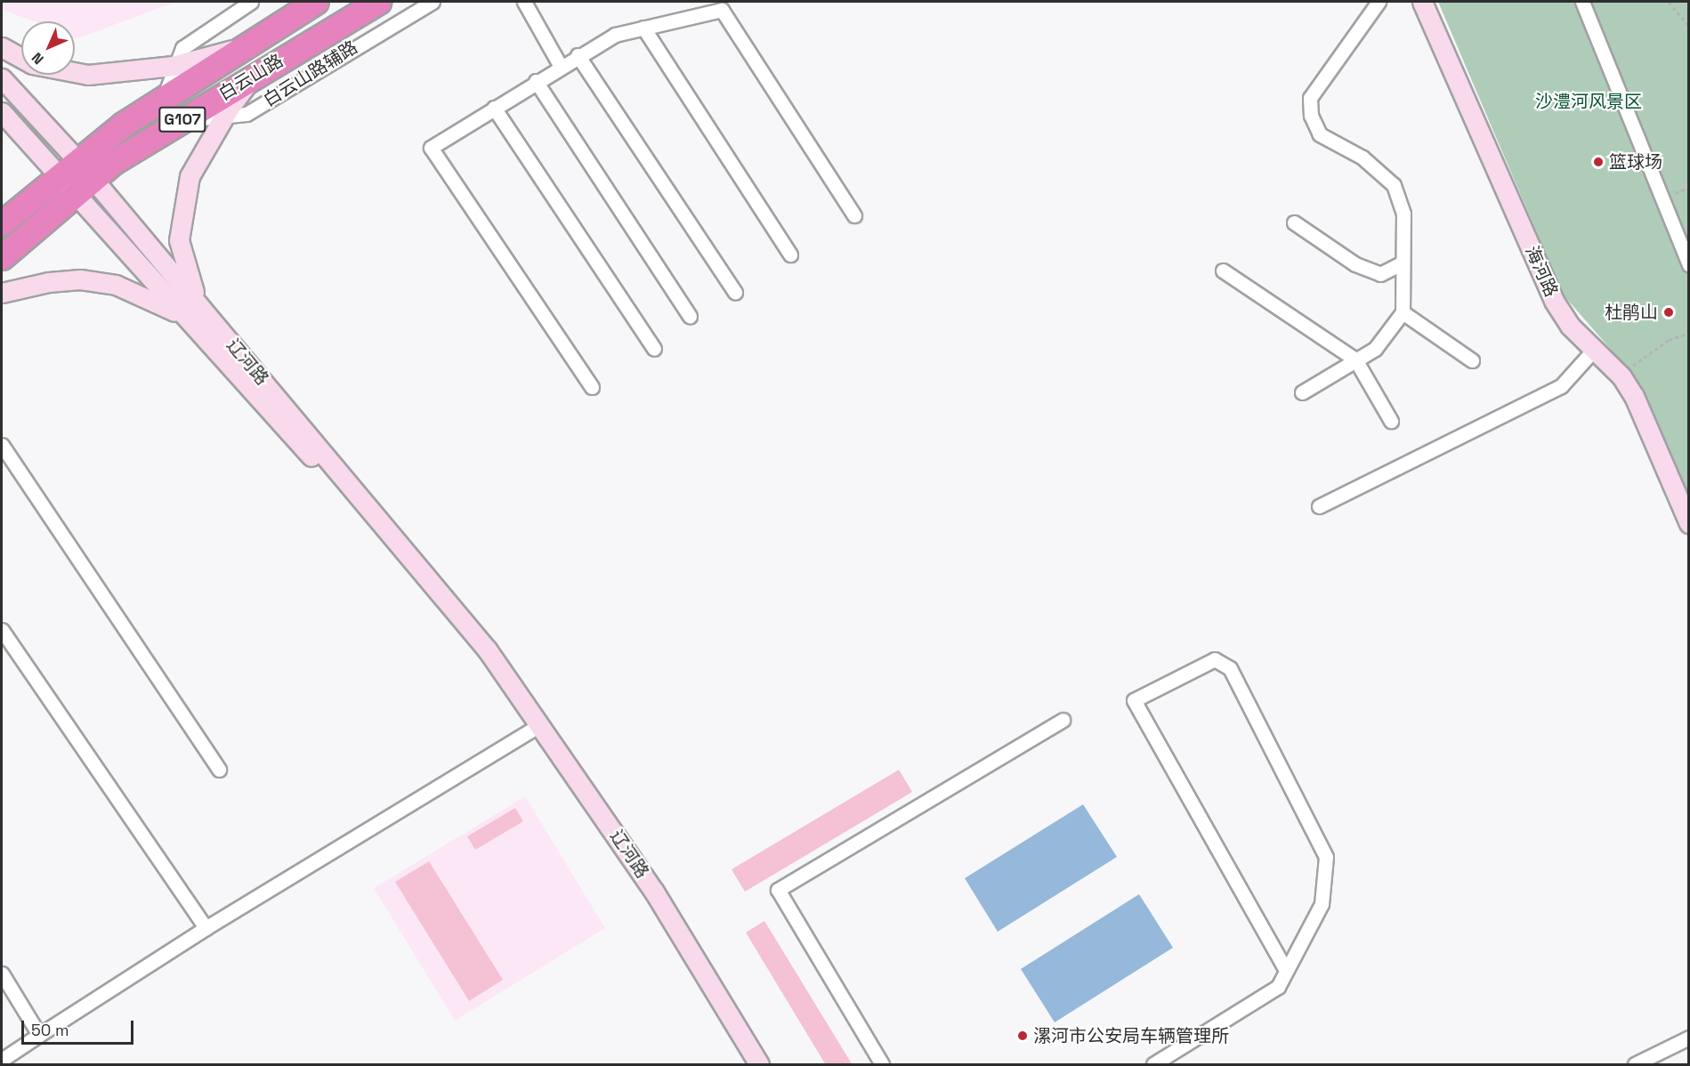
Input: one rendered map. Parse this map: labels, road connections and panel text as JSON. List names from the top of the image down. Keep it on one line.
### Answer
{"streets":{"highway":["白云山路","G107"],"street":["白云山路辅路","海河路","辽河路"]},"crossings":[["白云山路辅路","白云山路"],["白云山路","辽河路"]],"parks":["沙澧河风景区"],"places":["篮球场","杜鹃山","漯河市公安局车辆管理所"],"scale_bar":"50 m","north":"bottom left"}
